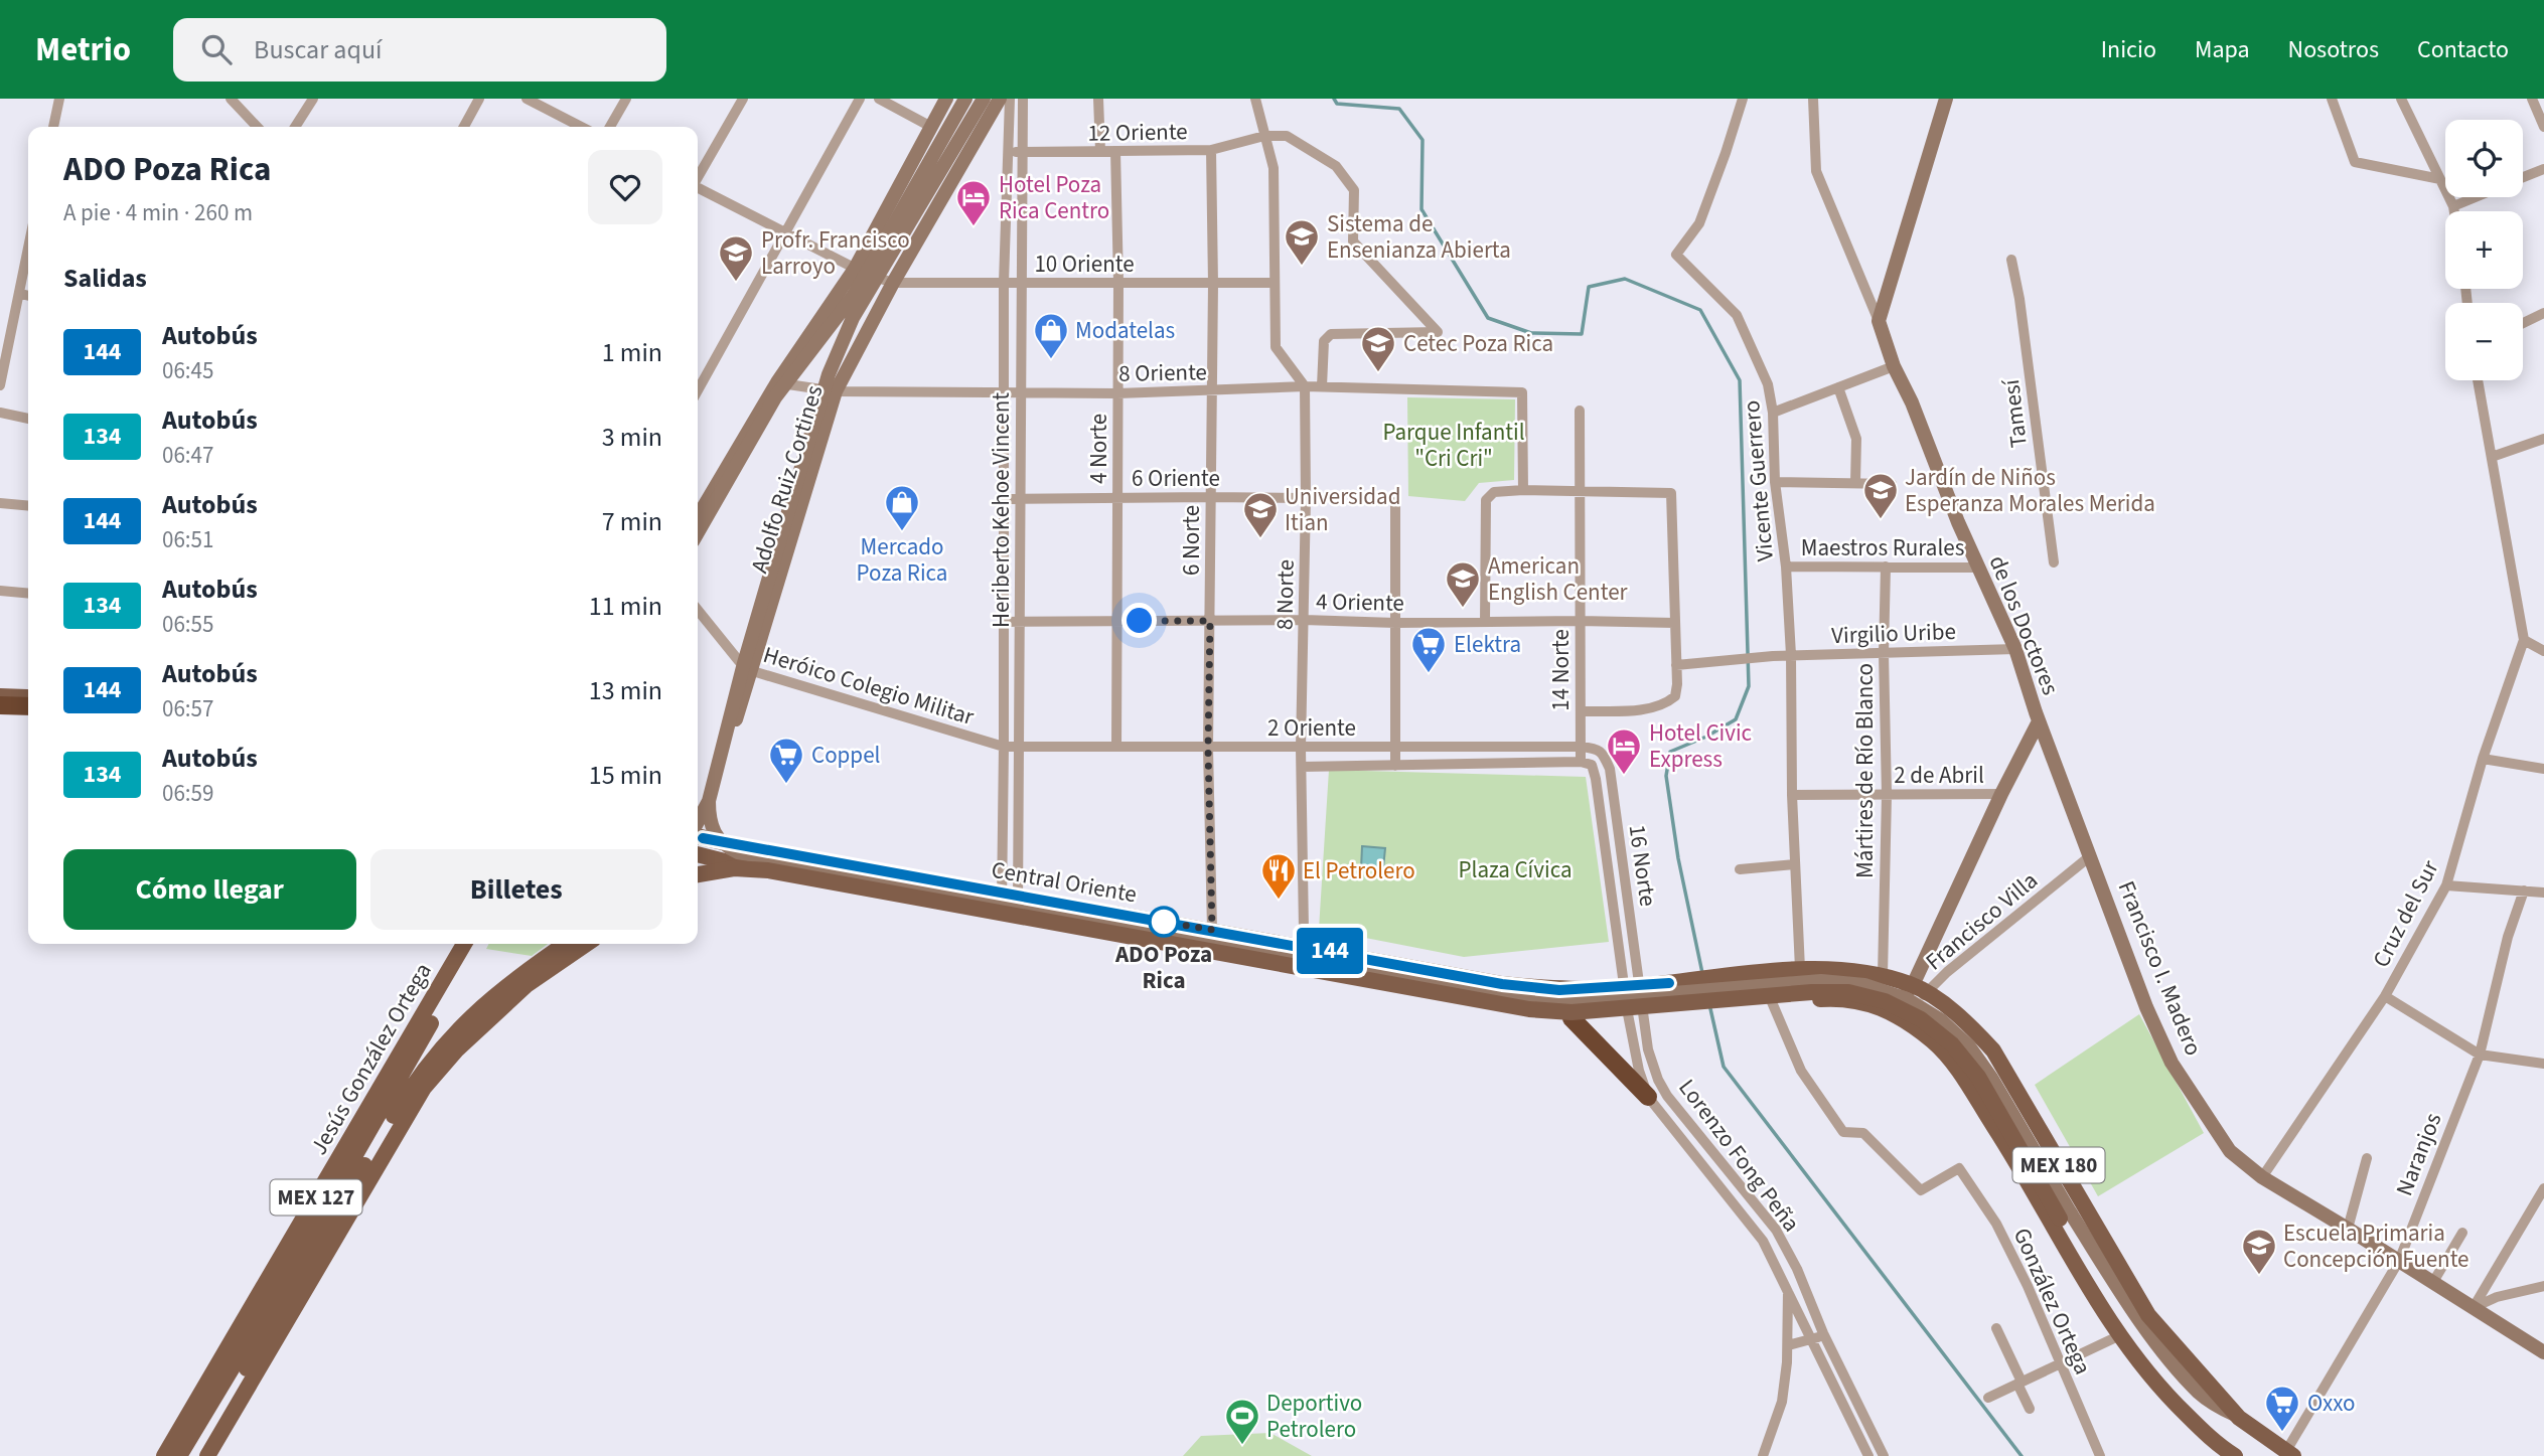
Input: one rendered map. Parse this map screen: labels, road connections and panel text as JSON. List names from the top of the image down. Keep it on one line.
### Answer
{"streets":{"main road":["Adolfo Ruiz Cortines","de los Doctores","Central Oriente","Francisco I. Madero","Jesús González Ortega","MEX 180","MEX 127"],"street":["12 Oriente","10 Oriente","8 Oriente","Tamesí","4 Norte","6 Oriente","Vicente Guerrero","Heriberto Kehoe Vincent","6 Norte","Maestros Rurales","8 Norte","4 Oriente","Virgilio Uribe","14 Norte","Heróico Colegio Militar","2 Oriente","Mártires de Río Blanco","2 de Abril","16 Norte","Cruz del Sur","Francisco Villa","Naranjos","Lorenzo Fong Peña","González Ortega"]},"crossings":[["12 Oriente","4 Norte"],["12 Oriente","Heriberto Kehoe Vincent"],["12 Oriente","6 Norte"],["10 Oriente","4 Norte"],["10 Oriente","Adolfo Ruiz Cortines"],["10 Oriente","Heriberto Kehoe Vincent"],["10 Oriente","6 Norte"],["8 Oriente","4 Norte"],["8 Oriente","Adolfo Ruiz Cortines"],["8 Oriente","Heriberto Kehoe Vincent"],["8 Oriente","6 Norte"],["8 Oriente","8 Norte"],["4 Norte","6 Oriente"],["4 Norte","4 Oriente"],["4 Norte","2 Oriente"],["6 Oriente","Heriberto Kehoe Vincent"],["6 Oriente","6 Norte"],["6 Oriente","8 Norte"],["Adolfo Ruiz Cortines","Heróico Colegio Militar"],["Vicente Guerrero","Maestros Rurales"],["Vicente Guerrero","Virgilio Uribe"],["Vicente Guerrero","2 de Abril"],["Vicente Guerrero","Central Oriente"],["Vicente Guerrero","MEX 180"],["Heriberto Kehoe Vincent","4 Oriente"],["Heriberto Kehoe Vincent","Heróico Colegio Militar"],["Heriberto Kehoe Vincent","2 Oriente"],["Heriberto Kehoe Vincent","Central Oriente"],["6 Norte","4 Oriente"],["6 Norte","2 Oriente"],["6 Norte","Central Oriente"],["Maestros Rurales","de los Doctores"],["Maestros Rurales","Mártires de Río Blanco"],["8 Norte","4 Oriente"],["8 Norte","2 Oriente"],["8 Norte","Central Oriente"],["4 Oriente","14 Norte"],["de los Doctores","Virgilio Uribe"],["de los Doctores","2 de Abril"],["de los Doctores","Francisco Villa"],["de los Doctores","Francisco I. Madero"],["de los Doctores","MEX 180"],["Virgilio Uribe","Mártires de Río Blanco"],["14 Norte","2 Oriente"],["14 Norte","16 Norte"],["Heróico Colegio Militar","2 Oriente"],["2 Oriente","16 Norte"],["Mártires de Río Blanco","2 de Abril"],["Mártires de Río Blanco","MEX 180"],["16 Norte","Central Oriente"],["16 Norte","Lorenzo Fong Peña"],["Central Oriente","Lorenzo Fong Peña"],["Central Oriente","MEX 180"],["Central Oriente","González Ortega"],["Cruz del Sur","Francisco I. Madero"],["Francisco Villa","Francisco I. Madero"],["Francisco Villa","MEX 180"],["Francisco I. Madero","Naranjos"],["Naranjos","MEX 180"],["MEX 180","González Ortega"]],"parks":["Parque Infantil \"Cri Cri\"","Plaza Cívica"],"places":{"hotel":["Hotel Poza Rica Centro","Hotel Civic Express"],"school or university":["Sistema de Ensenianza Abierta","Profr. Francisco Larroyo","Cetec Poza Rica","Jardín de Niños Esperanza Morales Merida","Universidad Itian","American English Center","Escuela Primaria Concepción Fuente"],"shop":["Modatelas","Mercado Poza Rica"],"supermarket":["Elektra","Coppel","Oxxo"],"restaurant":["El Petrolero"],"other":["ADO Poza Rica"],"sports":["Deportivo Petrolero"]},"lines":["bus line 144"],"page":{"header":"Metrio","search":"Buscar aquí","nav":["Inicio","Mapa","Nosotros","Contacto"],"on_map":"144","map_buttons":["+","−"],"heading":[["ADO Poza Rica","A pie · 4 min · 260 m"],"Salidas"],"list":[{"mark":"144","name":"Autobús","note":"06:45","value":"1 min"},{"mark":"134","name":"Autobús","note":"06:47","value":"3 min"},{"mark":"144","name":"Autobús","note":"06:51","value":"7 min"},{"mark":"134","name":"Autobús","note":"06:55","value":"11 min"},{"mark":"144","name":"Autobús","note":"06:57","value":"13 min"},{"mark":"134","name":"Autobús","note":"06:59","value":"15 min"}],"buttons":["Cómo llegar","Billetes"]}}
